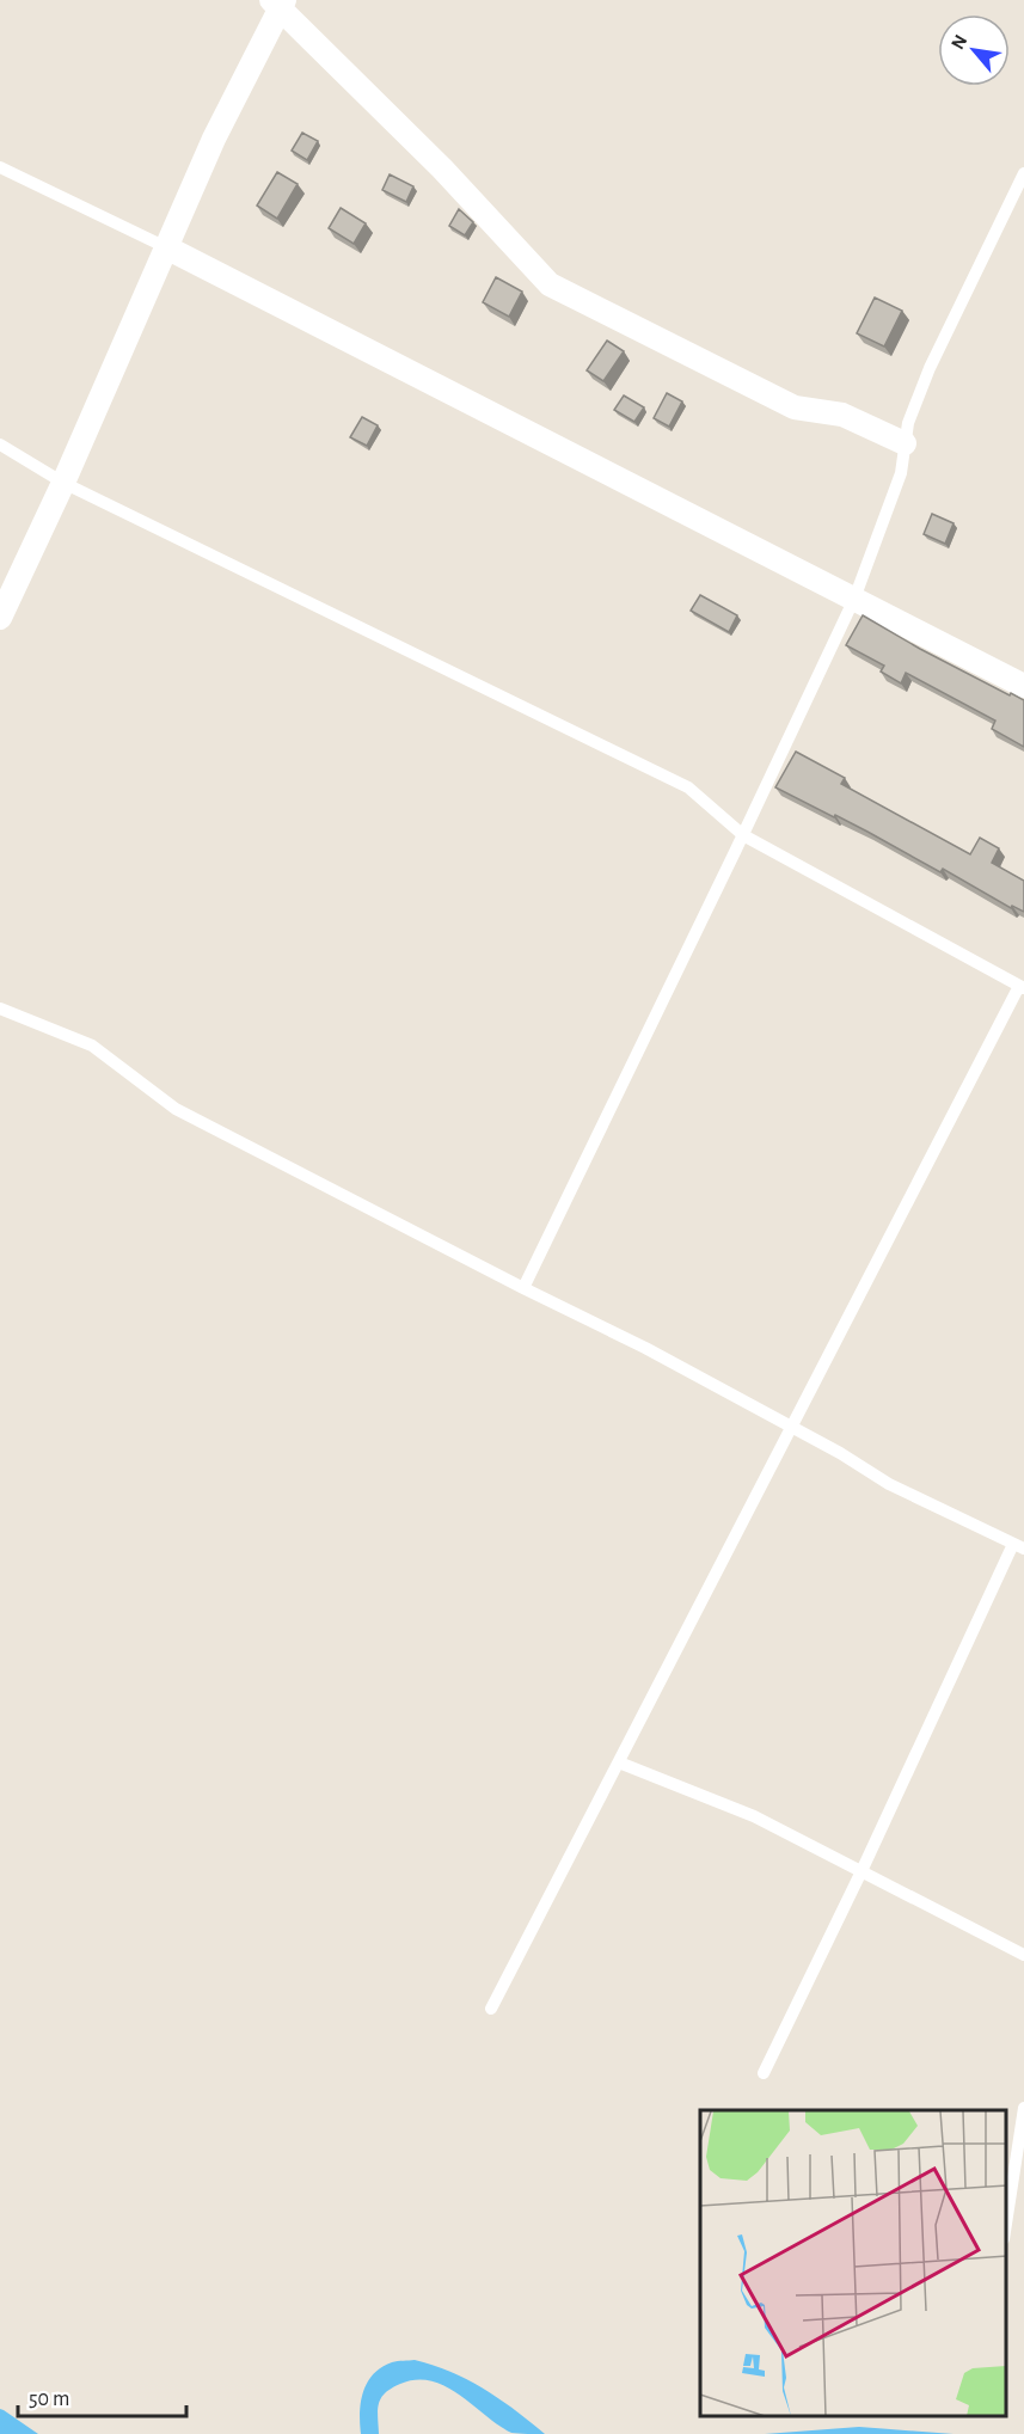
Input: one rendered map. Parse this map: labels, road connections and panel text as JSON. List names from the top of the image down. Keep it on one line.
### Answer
{"scale_bar":"50 m","north":"top left"}
